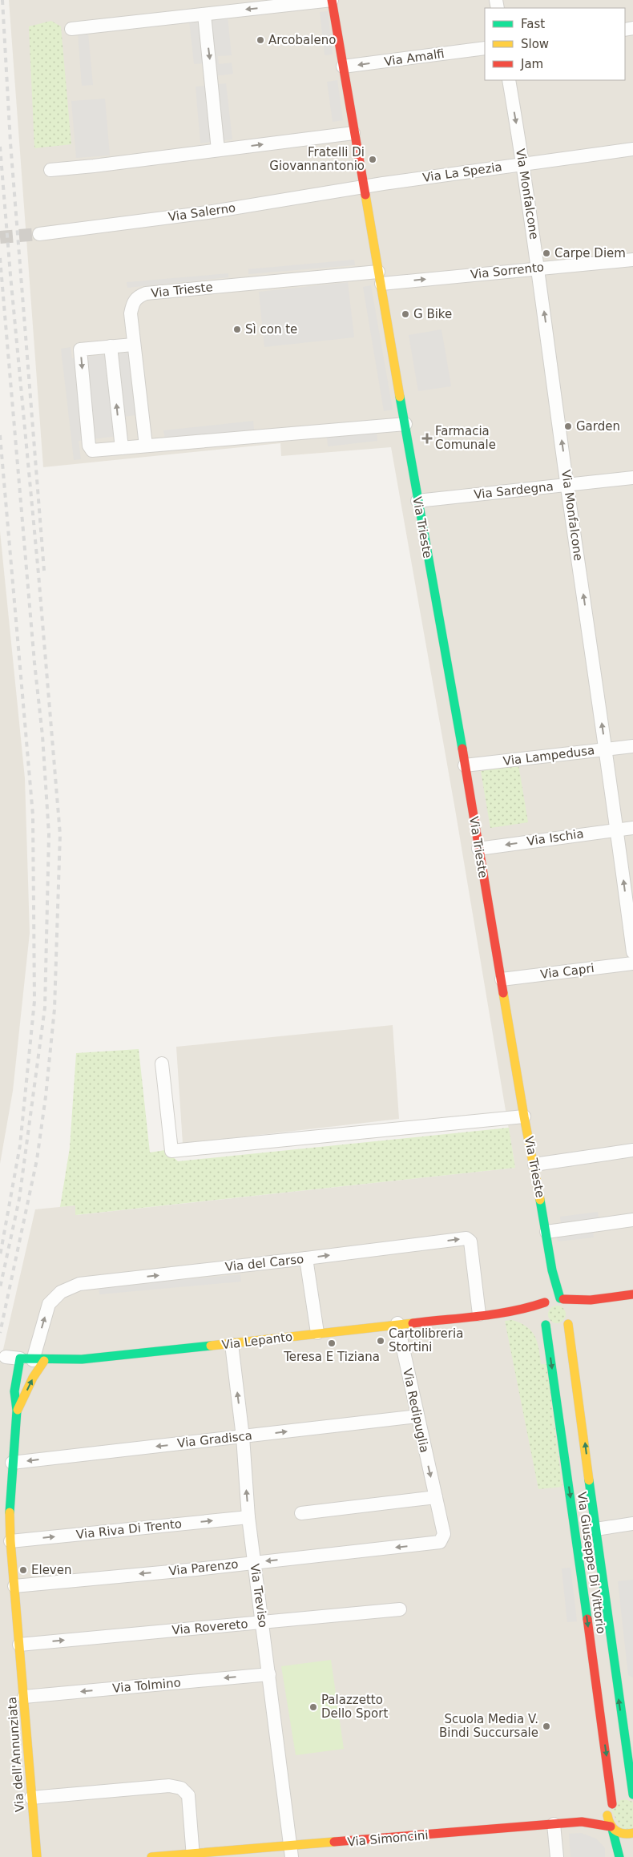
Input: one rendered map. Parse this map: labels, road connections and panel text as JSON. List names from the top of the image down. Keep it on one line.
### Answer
{"streets":{"street":["Via Amalfi","Via La Spezia","Via Monfalcone","Via Salerno","Via Sorrento","Via Trieste","Via Sardegna","Via Lampedusa","Via Ischia","Via Capri","Via del Carso","Via Lepanto","Via Redipuglia","Via Gradisca","Via Riva Di Trento","Via Giuseppe Di Vittorio","Via Parenzo","Via Treviso","Via Rovereto","Via Tolmino","Via dell'Annunziata","Via Simoncini"]},"crossings":[["Via Amalfi","Via Trieste"],["Via La Spezia","Via Monfalcone"],["Via La Spezia","Via Salerno"],["Via La Spezia","Via Trieste"],["Via Monfalcone","Via Sorrento"],["Via Monfalcone","Via Sardegna"],["Via Monfalcone","Via Lampedusa"],["Via Monfalcone","Via Ischia"],["Via Salerno","Via Trieste"],["Via Sorrento","Via Trieste"],["Via Trieste","Via Sardegna"],["Via Trieste","Via Lampedusa"],["Via Trieste","Via Ischia"],["Via Trieste","Via Capri"],["Via Trieste","Via Lepanto"],["Via Trieste","Via Giuseppe Di Vittorio"],["Via del Carso","Via Lepanto"],["Via del Carso","Via dell'Annunziata"],["Via Lepanto","Via Redipuglia"],["Via Lepanto","Via Giuseppe Di Vittorio"],["Via Lepanto","Via Treviso"],["Via Lepanto","Via dell'Annunziata"],["Via Redipuglia","Via Gradisca"],["Via Redipuglia","Via Parenzo"],["Via Gradisca","Via Treviso"],["Via Gradisca","Via dell'Annunziata"],["Via Riva Di Trento","Via Treviso"],["Via Riva Di Trento","Via dell'Annunziata"],["Via Giuseppe Di Vittorio","Via Simoncini"],["Via Parenzo","Via Treviso"],["Via Parenzo","Via dell'Annunziata"],["Via Treviso","Via Rovereto"],["Via Treviso","Via Tolmino"],["Via Treviso","Via Simoncini"],["Via Rovereto","Via dell'Annunziata"],["Via Tolmino","Via dell'Annunziata"]],"one_way":["Via Amalfi","Via Sorrento","Via Ischia","Via Redipuglia","Via Riva Di Trento","Via Rovereto","Via Tolmino"],"places":{"other":["Arcobaleno","Fratelli Di Giovannantonio","Carpe Diem","G Bike","Sì con te","Garden","Cartolibreria Stortini","Teresa E Tiziana","Eleven","Palazzetto Dello Sport","Scuola Media V. Bindi Succursale"],"health":["Farmacia Comunale"]},"legend":["Fast","Slow","Jam"]}
